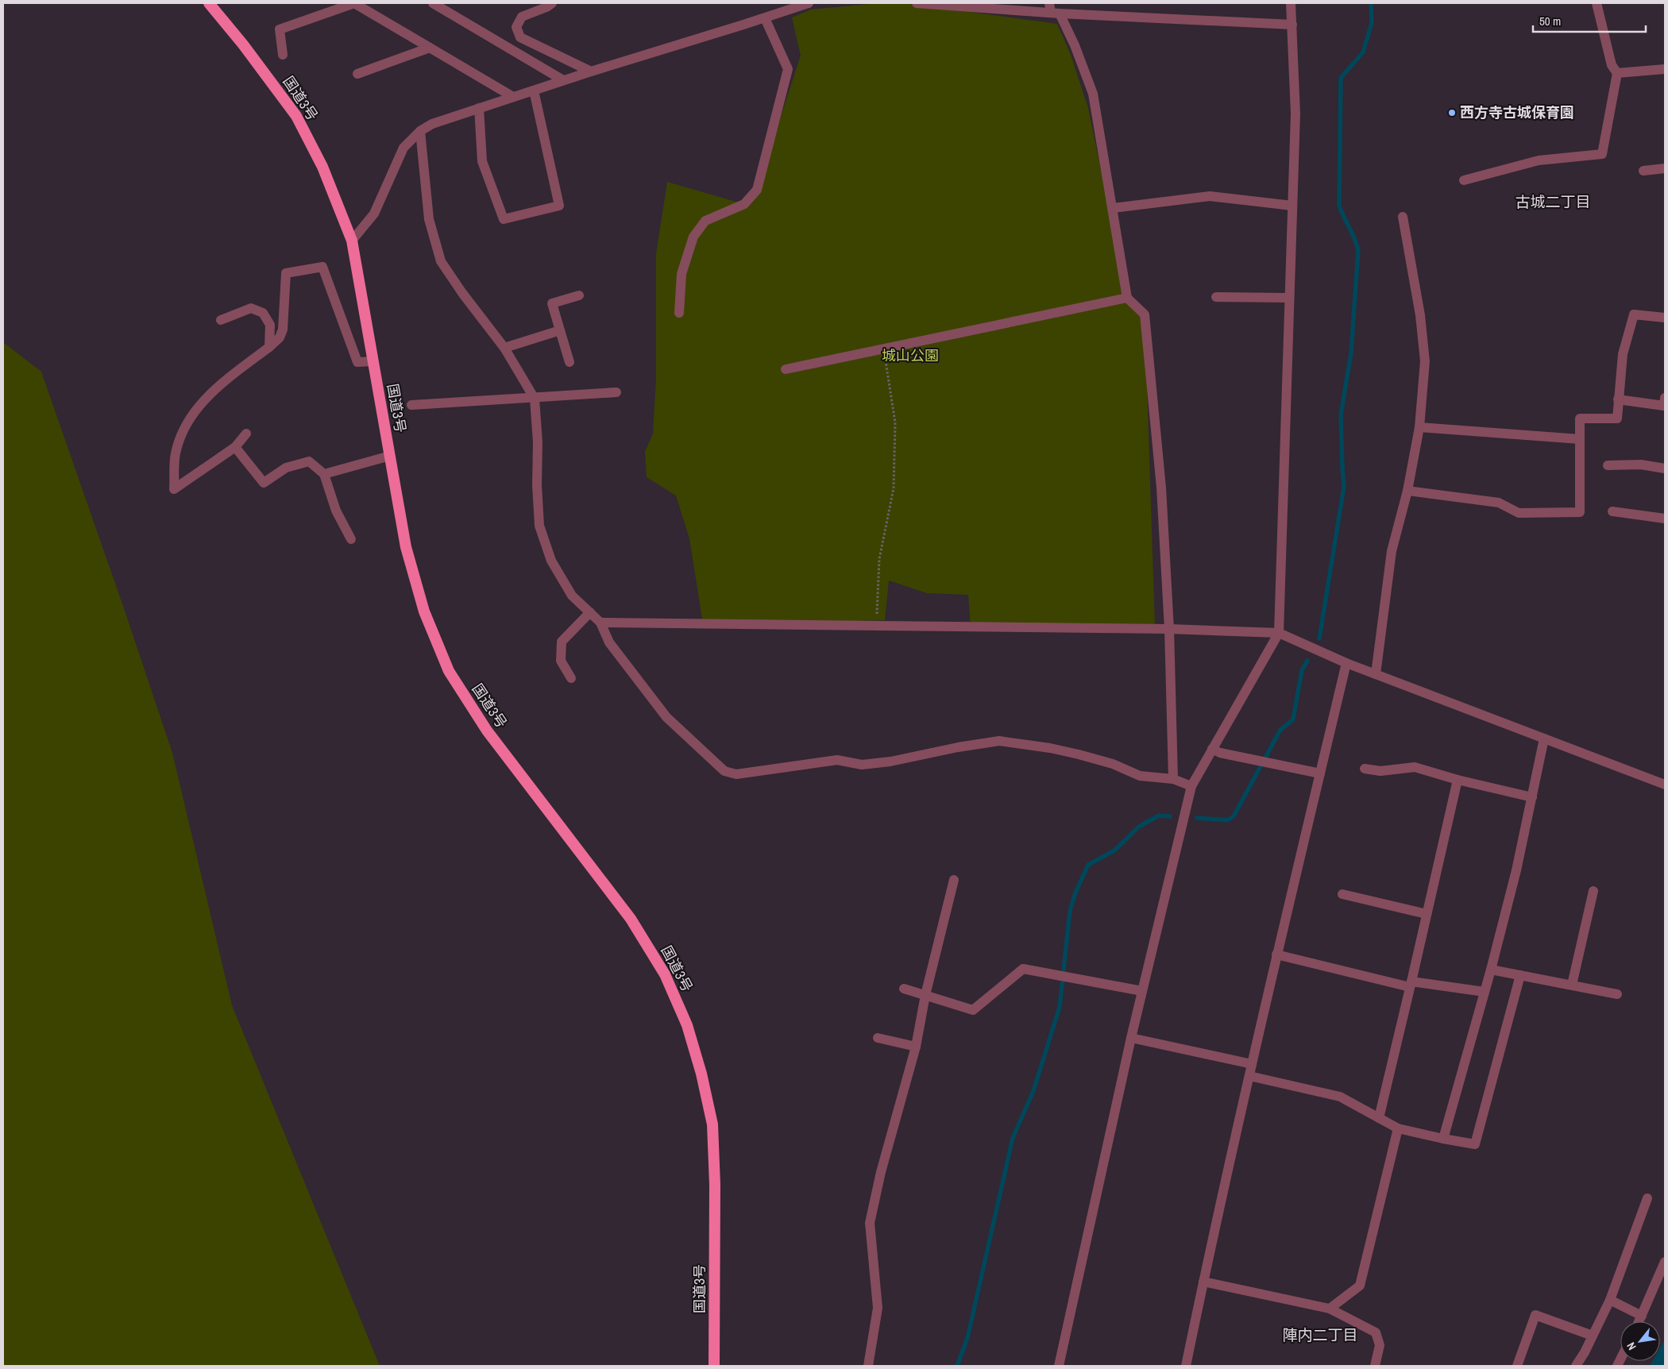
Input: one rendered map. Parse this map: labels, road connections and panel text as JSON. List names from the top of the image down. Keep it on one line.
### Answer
{"streets":{"highway":["国道3号"]},"districts":["古城二丁目","陣内二丁目"],"parks":["城山公園"],"places":["西方寺古城保育園"],"scale_bar":"50 m","north":"bottom left"}
